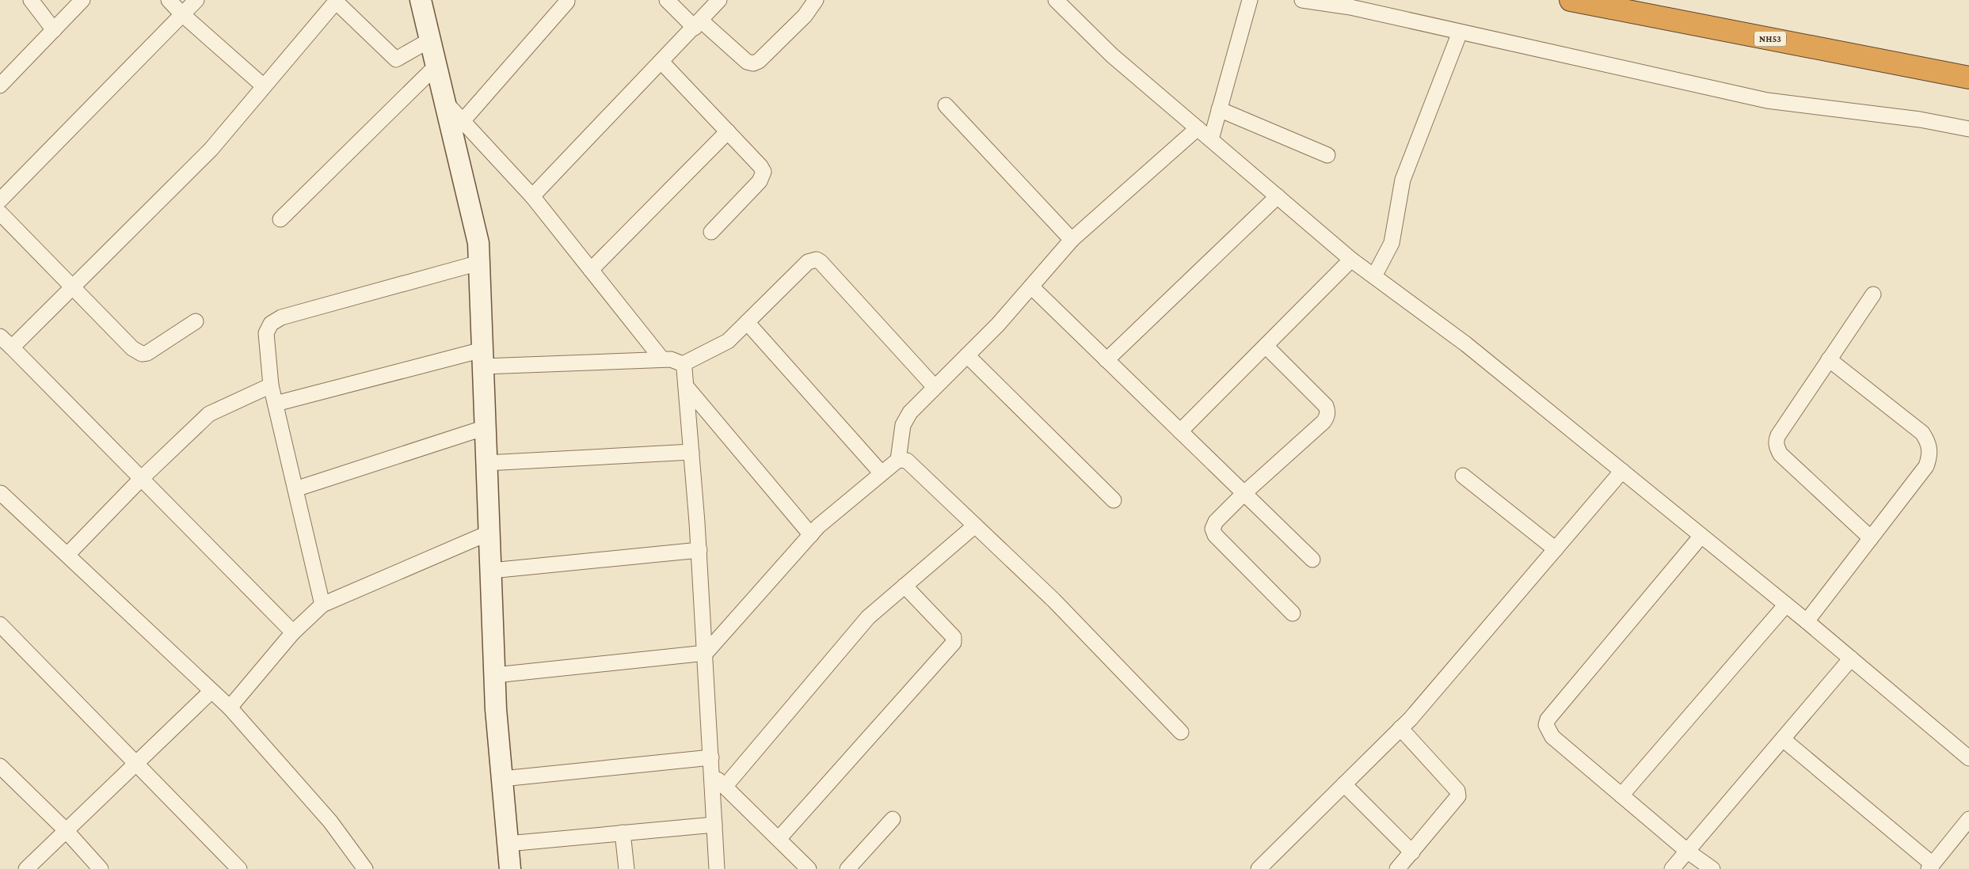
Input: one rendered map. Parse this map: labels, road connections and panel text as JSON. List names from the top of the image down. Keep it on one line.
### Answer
{"streets":{"highway":["NH53"]}}
